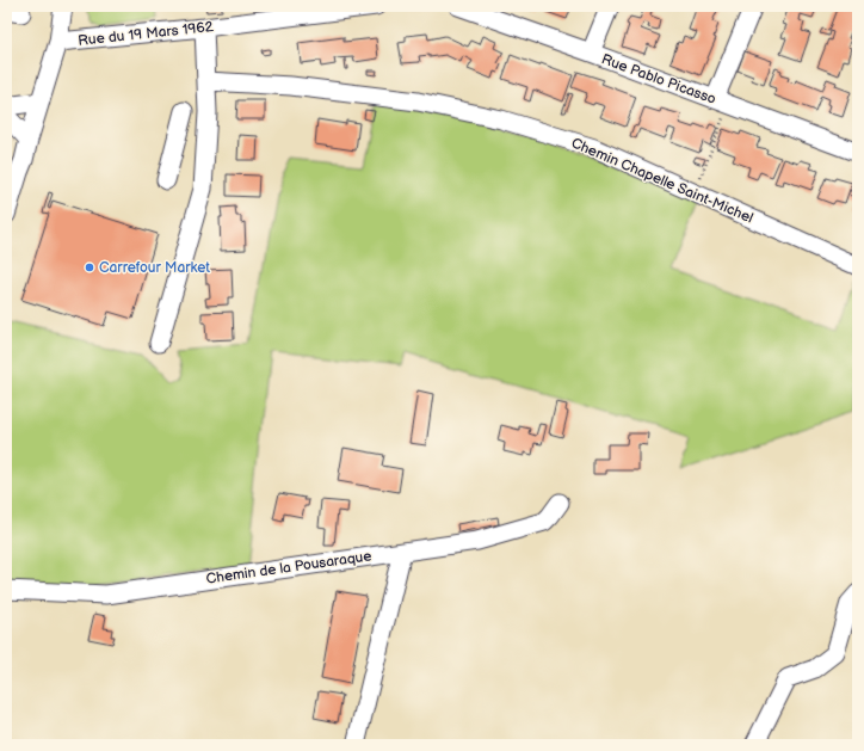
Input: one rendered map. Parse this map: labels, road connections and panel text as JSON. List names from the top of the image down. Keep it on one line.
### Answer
{"streets":{"street":["Rue du 19 Mars 1962","Rue Pablo Picasso","Chemin Chapelle Saint-Michel","Chemin de la Pousaraque"]},"places":["Carrefour Market"]}
